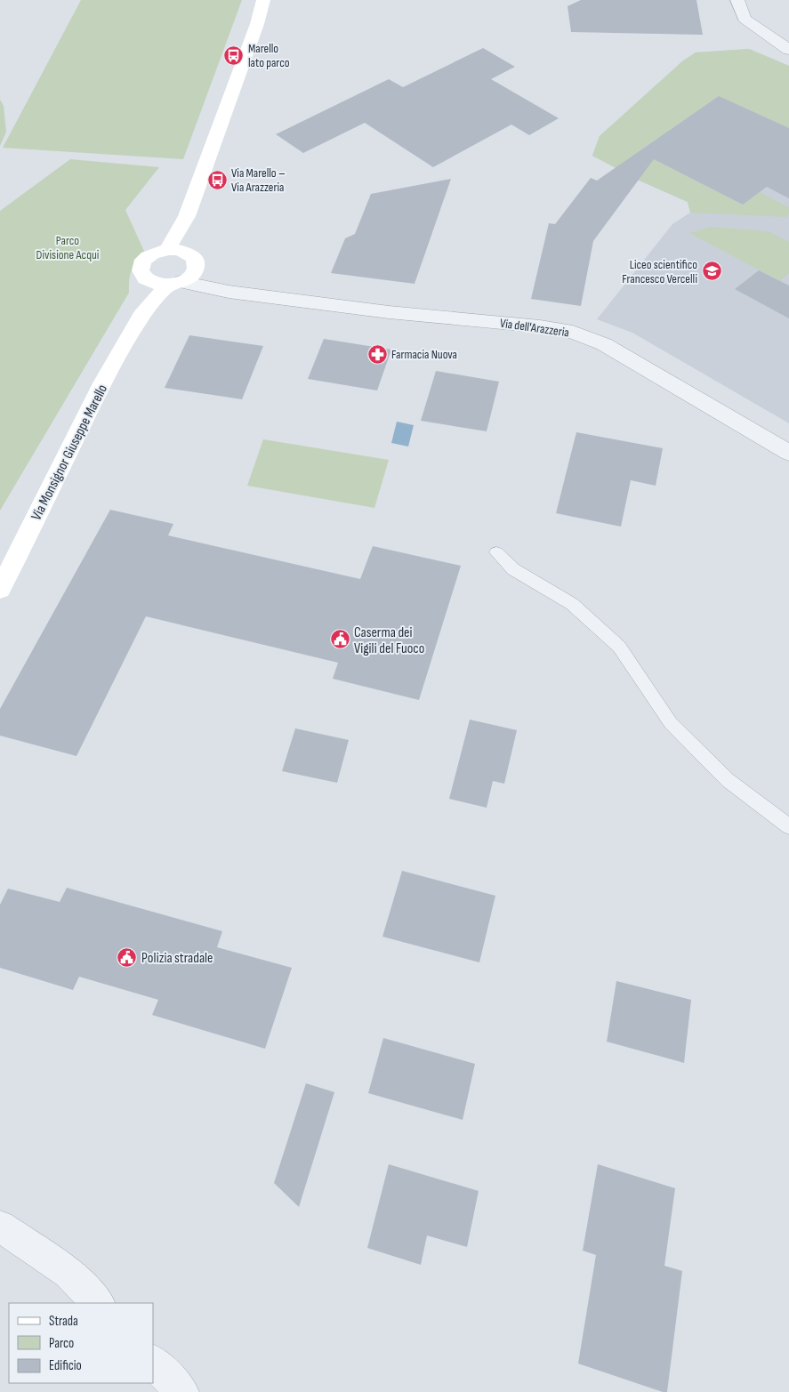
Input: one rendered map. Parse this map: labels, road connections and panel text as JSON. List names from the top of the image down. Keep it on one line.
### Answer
{"streets":{"street":["Via dell'Arazzeria","Via Monsignor Giuseppe Marello"]},"crossings":[["Via dell'Arazzeria","Via Monsignor Giuseppe Marello"]],"parks":["Parco Divisione Acqui"],"places":{"bus stop":["Marello lato parco","Via Marello – Via Arazzeria"],"school or university":["Liceo scientifico Francesco Vercelli"],"pharmacy":["Farmacia Nuova"],"public building":["Caserma dei Vigili del Fuoco","Polizia stradale"]},"legend":["Strada","Parco","Edificio"]}
